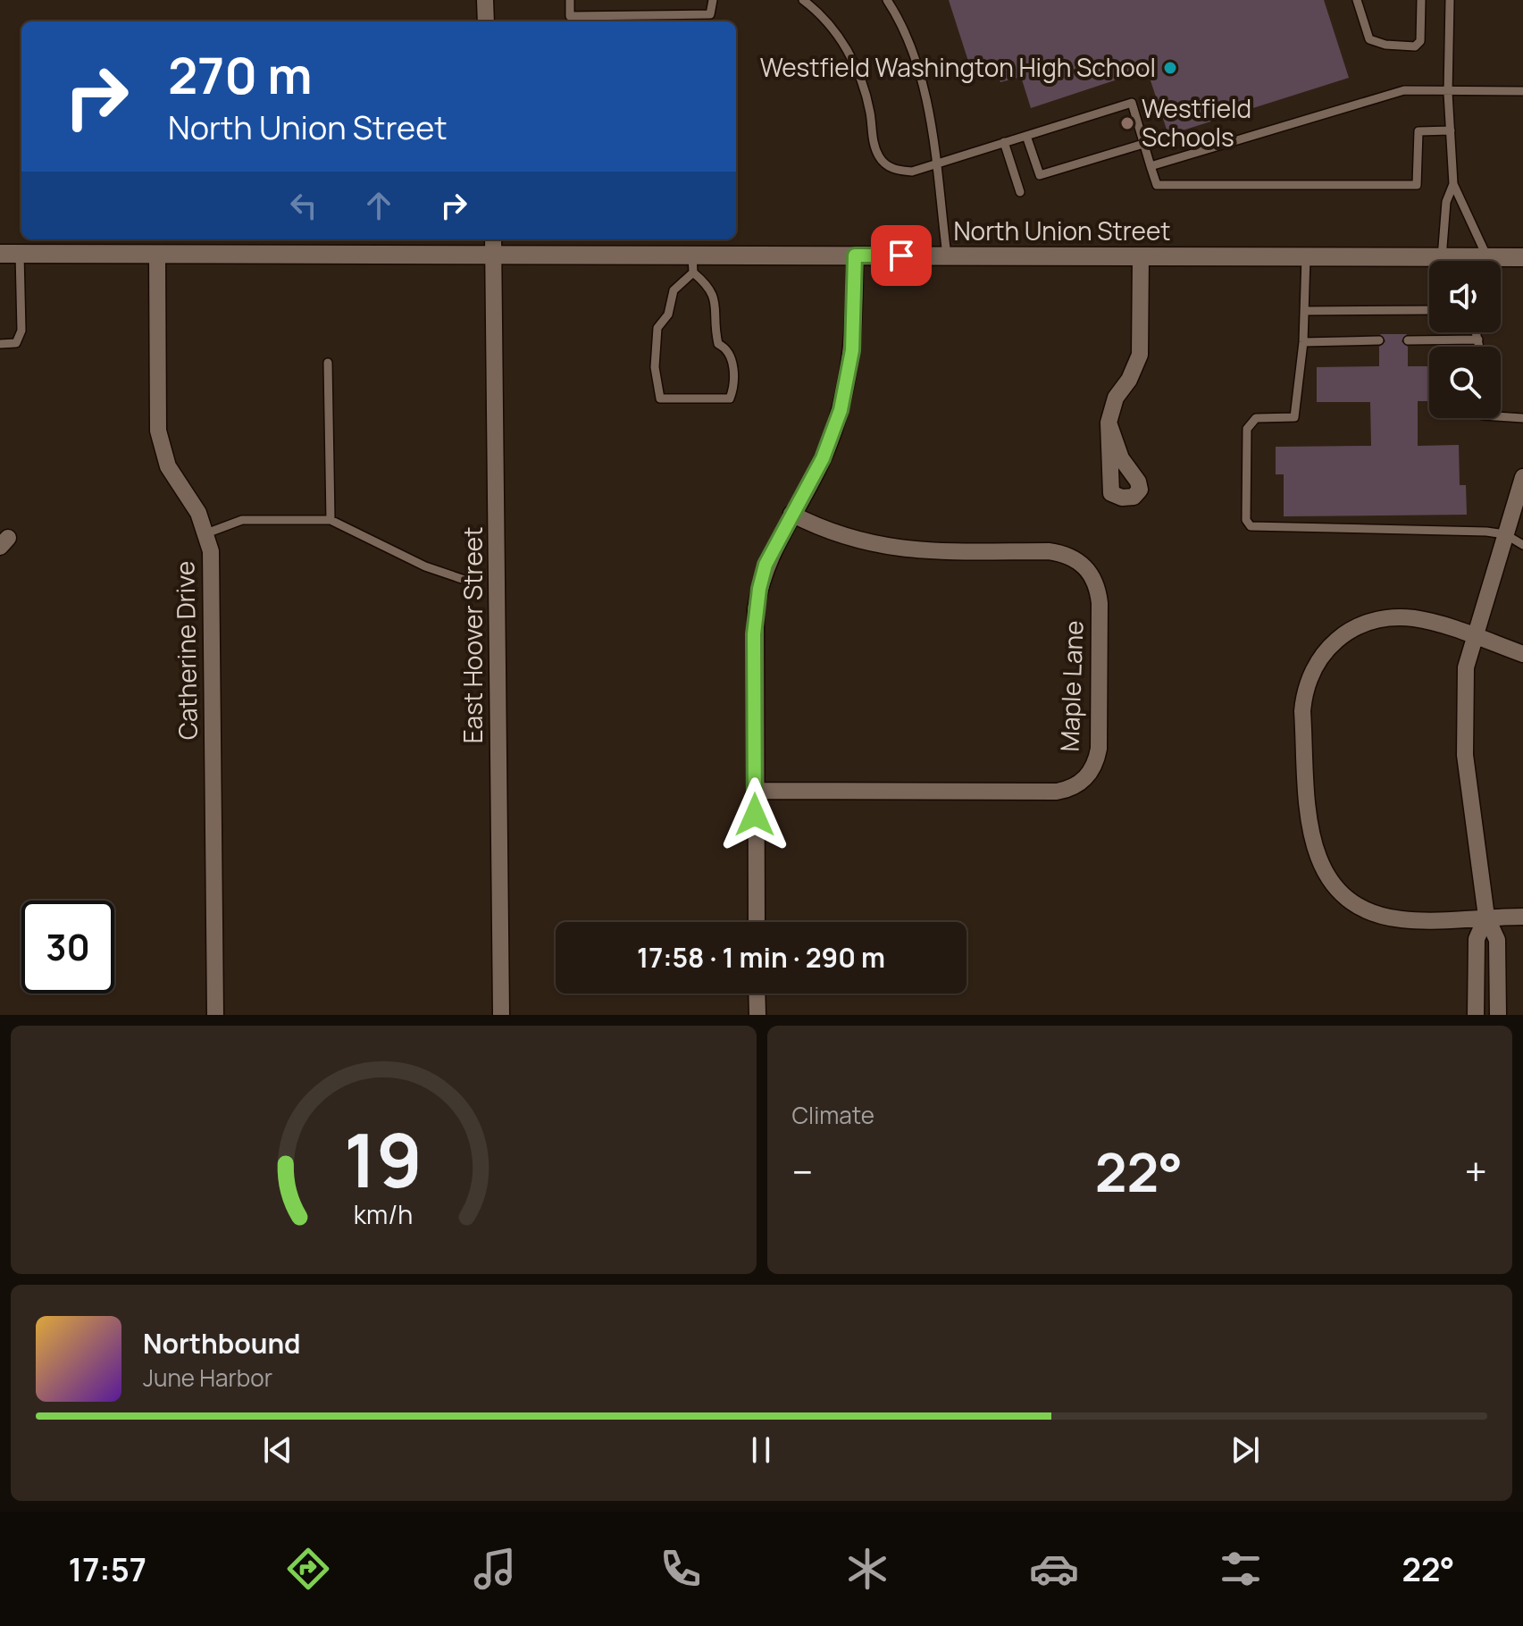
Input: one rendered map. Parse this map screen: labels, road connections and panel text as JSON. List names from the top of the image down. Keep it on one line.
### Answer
{"streets":{"street":["North Union Street","East Hoover Street","Catherine Drive","Maple Lane"]},"crossings":[["North Union Street","East Hoover Street"],["North Union Street","Catherine Drive"]],"places":["Westfield Washington High School","Westfield Schools"],"page":{"turn":["270 m","North Union Street"],"limit":"30","trip":"17:58 · 1 min · 290 m","tile":"Climate","heat":["−","22°","+"],"song":["Northbound","June Harbor"],"tabs":["17:57","22°"],"gauge":["19","km/h"]}}
